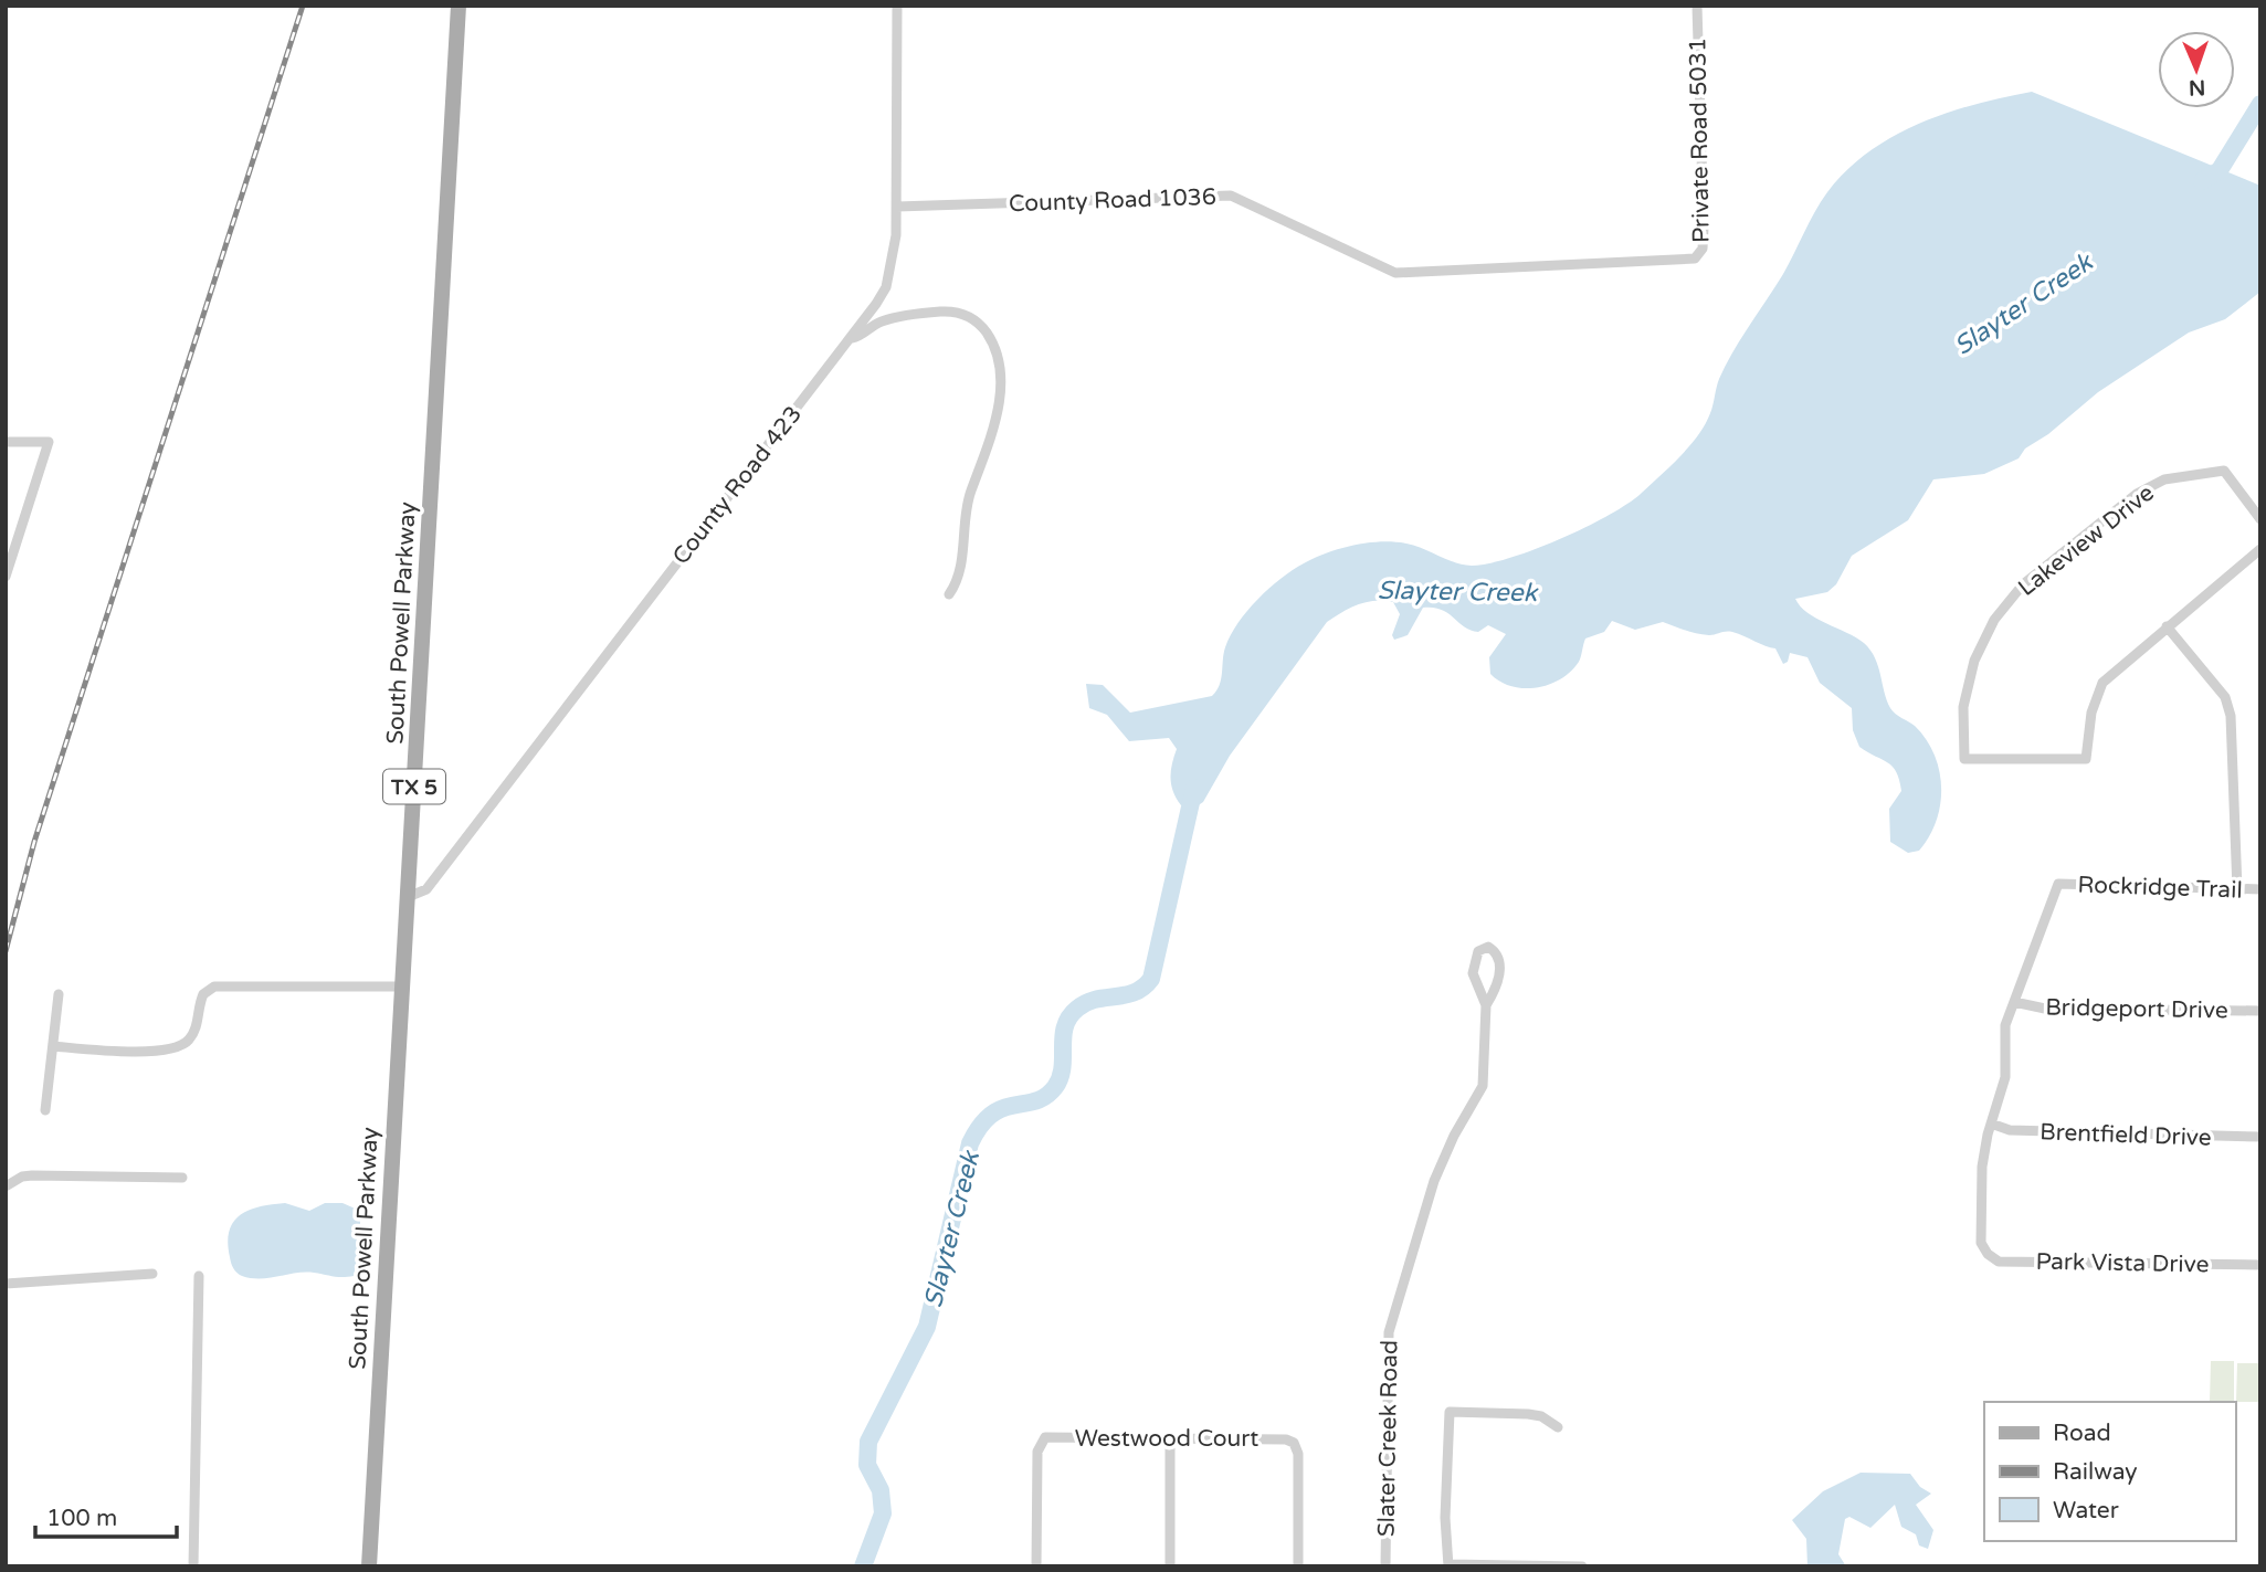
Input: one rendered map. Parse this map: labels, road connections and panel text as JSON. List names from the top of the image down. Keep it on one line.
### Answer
{"streets":{"main road":["South Powell Parkway","TX 5"],"street":["Private Road 5031","County Road 1036","County Road 423","Lakeview Drive","Rockridge Trail","Bridgeport Drive","Brentfield Drive","Park Vista Drive","Westwood Court","Slater Creek Road"]},"crossings":[["Private Road 5031","County Road 1036"],["County Road 1036","County Road 423"],["County Road 423","South Powell Parkway"],["Rockridge Trail","Bridgeport Drive"],["Brentfield Drive","Park Vista Drive"]],"water":["Slayter Creek"],"legend":["Road","Railway","Water"],"scale_bar":"100 m","north":"bottom"}
